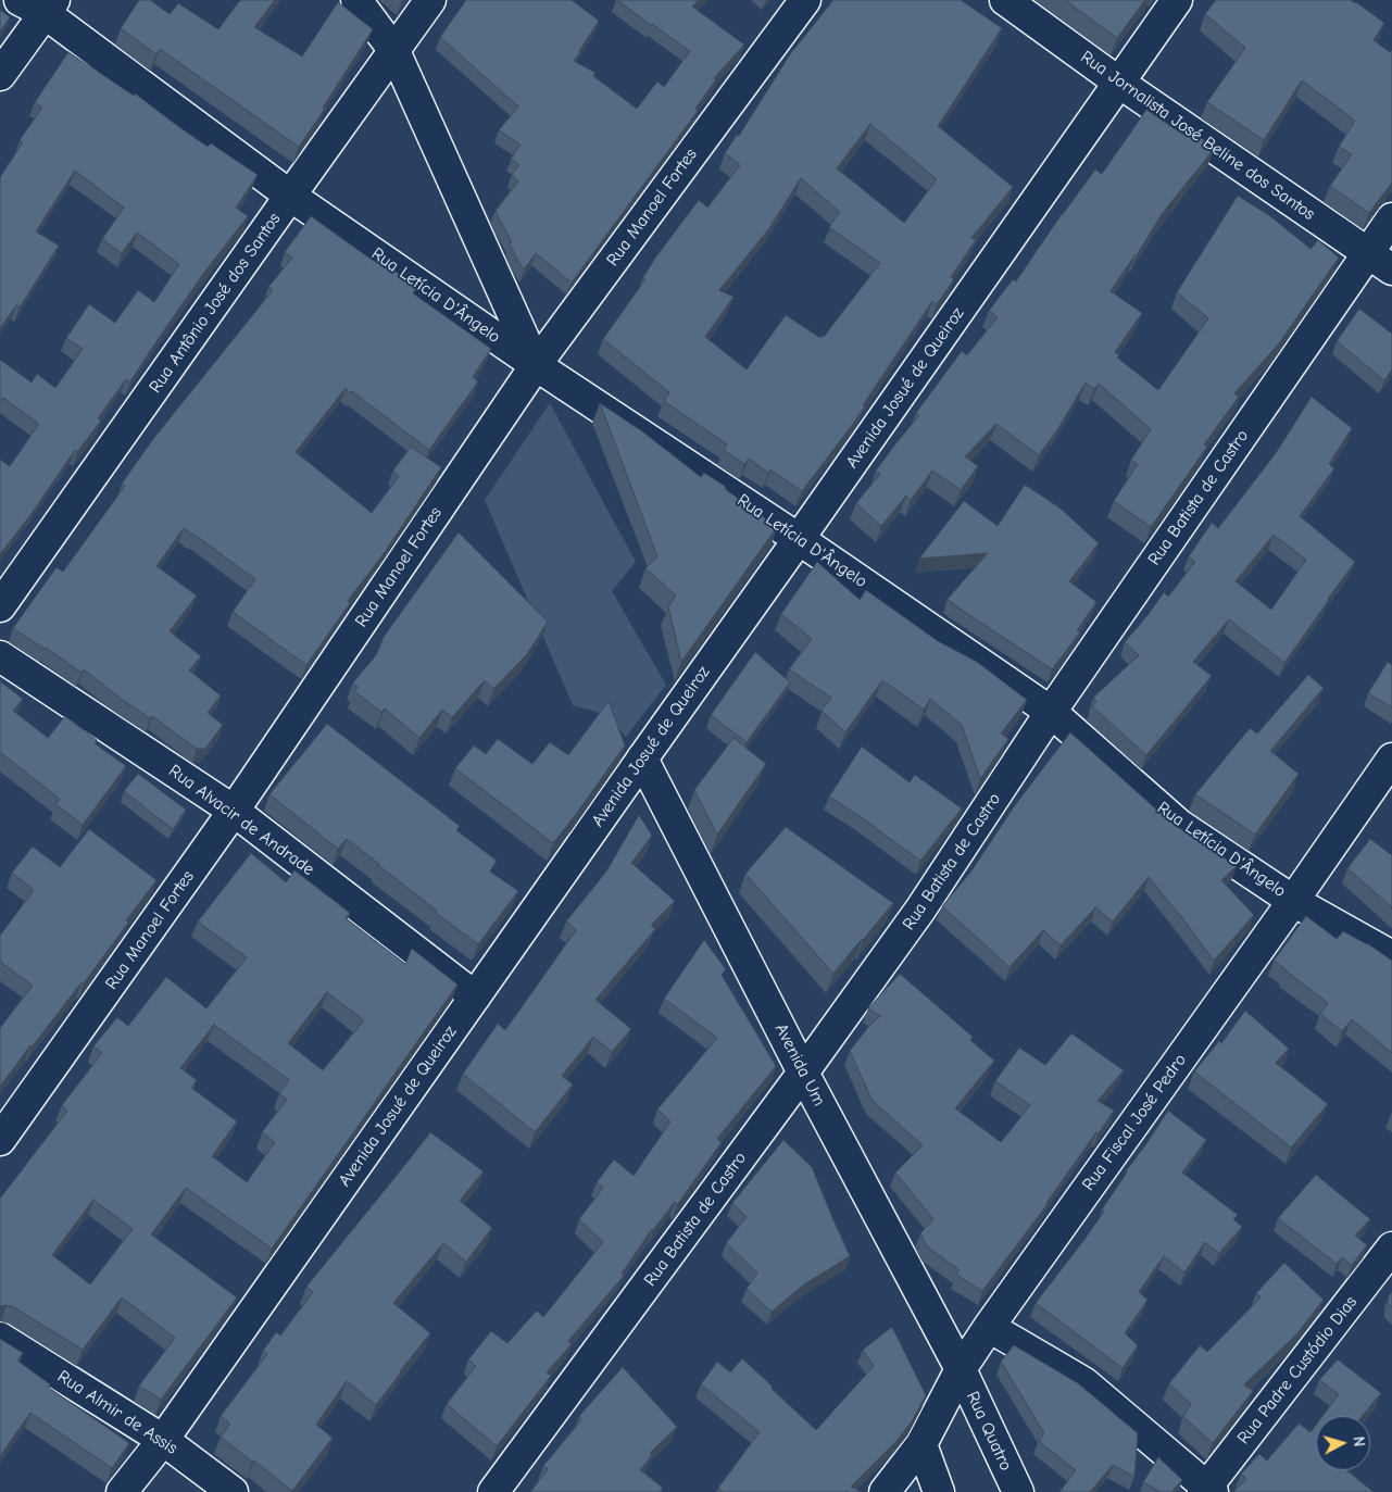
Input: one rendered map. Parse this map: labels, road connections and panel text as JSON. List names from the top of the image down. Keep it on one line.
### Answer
{"streets":{"street":["Rua Jornalista José Beline dos Santos","Rua Manoel Fortes","Rua Letícia D'Ângelo","Rua Antônio José dos Santos","Avenida Josué de Queiroz","Rua Batista de Castro","Rua Alvacir de Andrade","Avenida Um","Rua Fiscal José Pedro","Rua Padre Custódio Dias","Rua Almir de Assis","Rua Quatro"]},"crossings":[["Rua Jornalista José Beline dos Santos","Avenida Josué de Queiroz"],["Rua Jornalista José Beline dos Santos","Rua Batista de Castro"],["Rua Manoel Fortes","Rua Letícia D'Ângelo"],["Rua Manoel Fortes","Rua Alvacir de Andrade"],["Rua Letícia D'Ângelo","Rua Antônio José dos Santos"],["Rua Letícia D'Ângelo","Avenida Josué de Queiroz"],["Rua Letícia D'Ângelo","Rua Batista de Castro"],["Rua Letícia D'Ângelo","Rua Fiscal José Pedro"],["Avenida Josué de Queiroz","Rua Alvacir de Andrade"],["Avenida Josué de Queiroz","Avenida Um"],["Avenida Josué de Queiroz","Rua Almir de Assis"],["Rua Batista de Castro","Avenida Um"],["Avenida Um","Rua Fiscal José Pedro"],["Avenida Um","Rua Quatro"],["Rua Fiscal José Pedro","Rua Quatro"]],"north":"right"}
